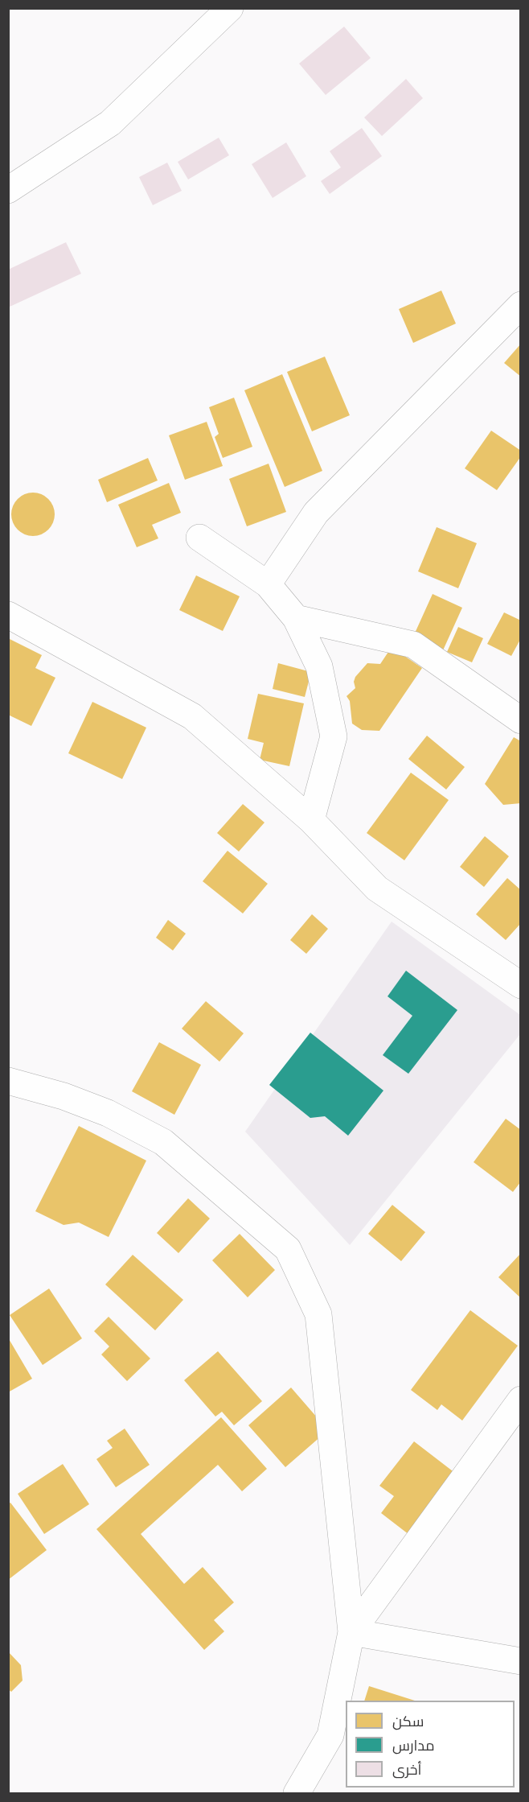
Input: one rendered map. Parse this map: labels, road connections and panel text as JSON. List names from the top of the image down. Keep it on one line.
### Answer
{"legend":["سكن","مدارس","أخرى"]}
